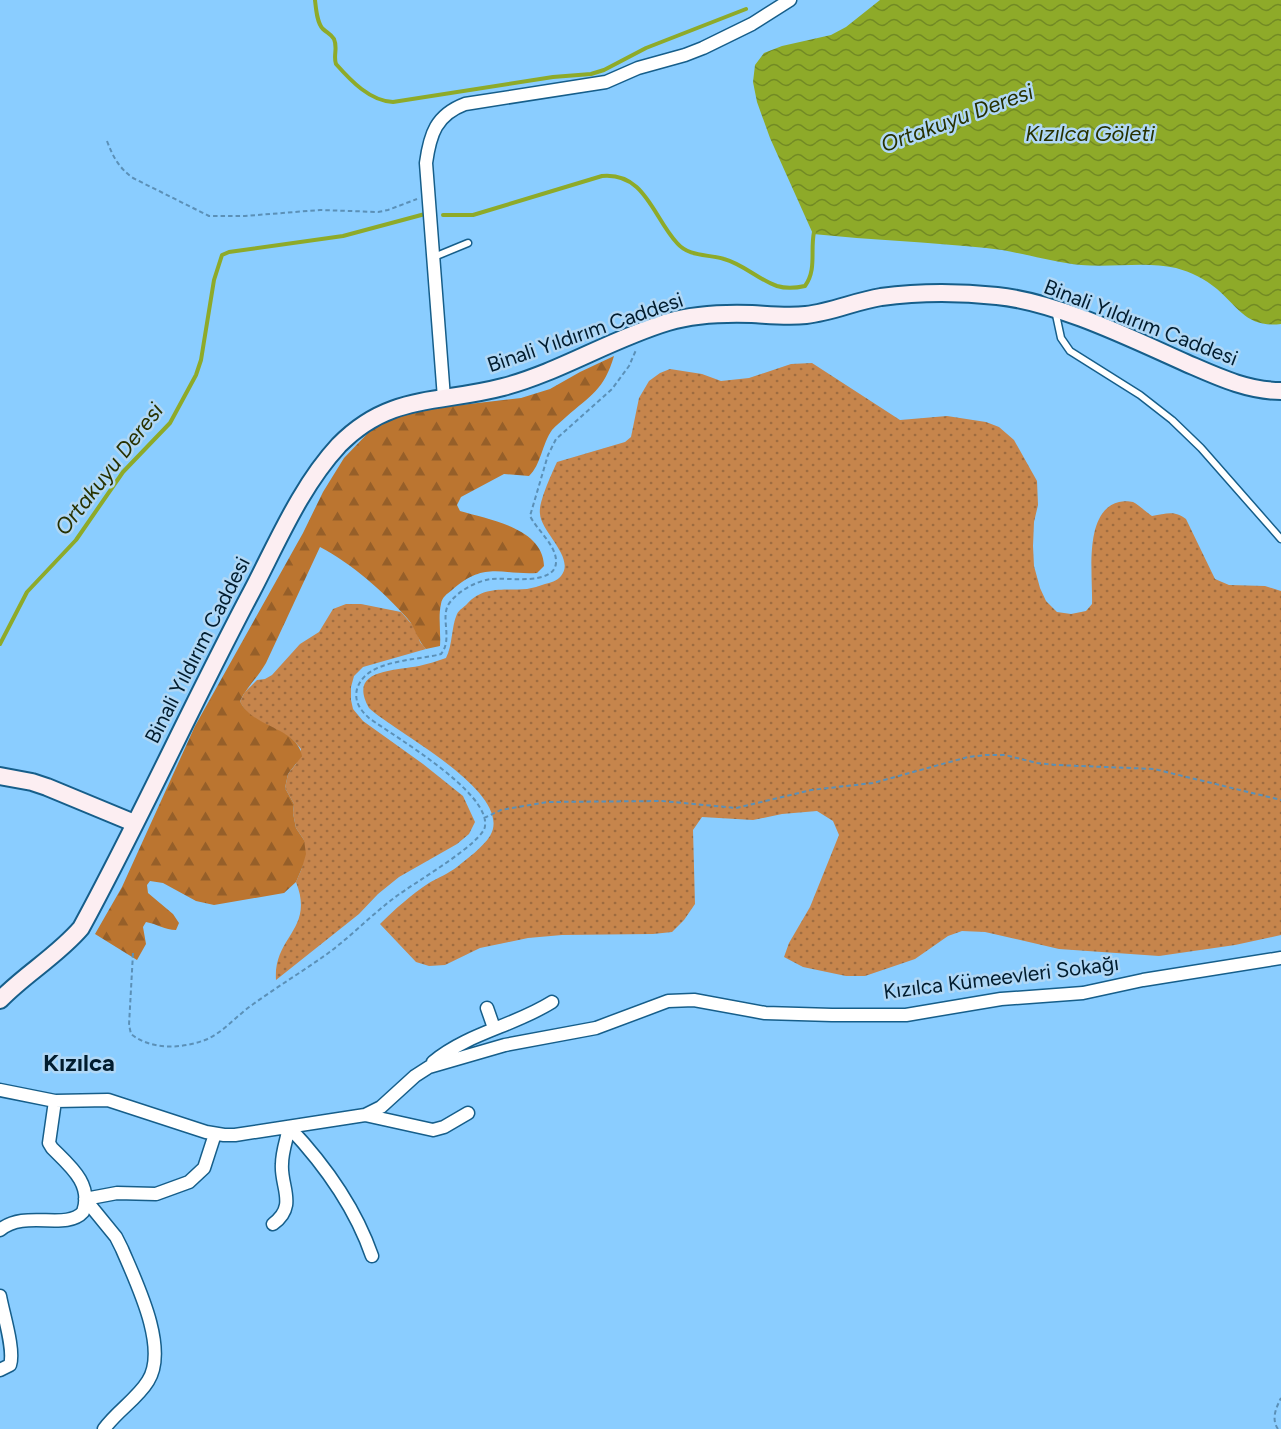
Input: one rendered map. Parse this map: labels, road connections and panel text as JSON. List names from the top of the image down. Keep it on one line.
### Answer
{"streets":{"street":["Binali Yıldırım Caddesi","Kızılca Kümeevleri Sokağı"]},"districts":["Kızılca"],"water":["Ortakuyu Deresi","Kızılca Göleti"]}
